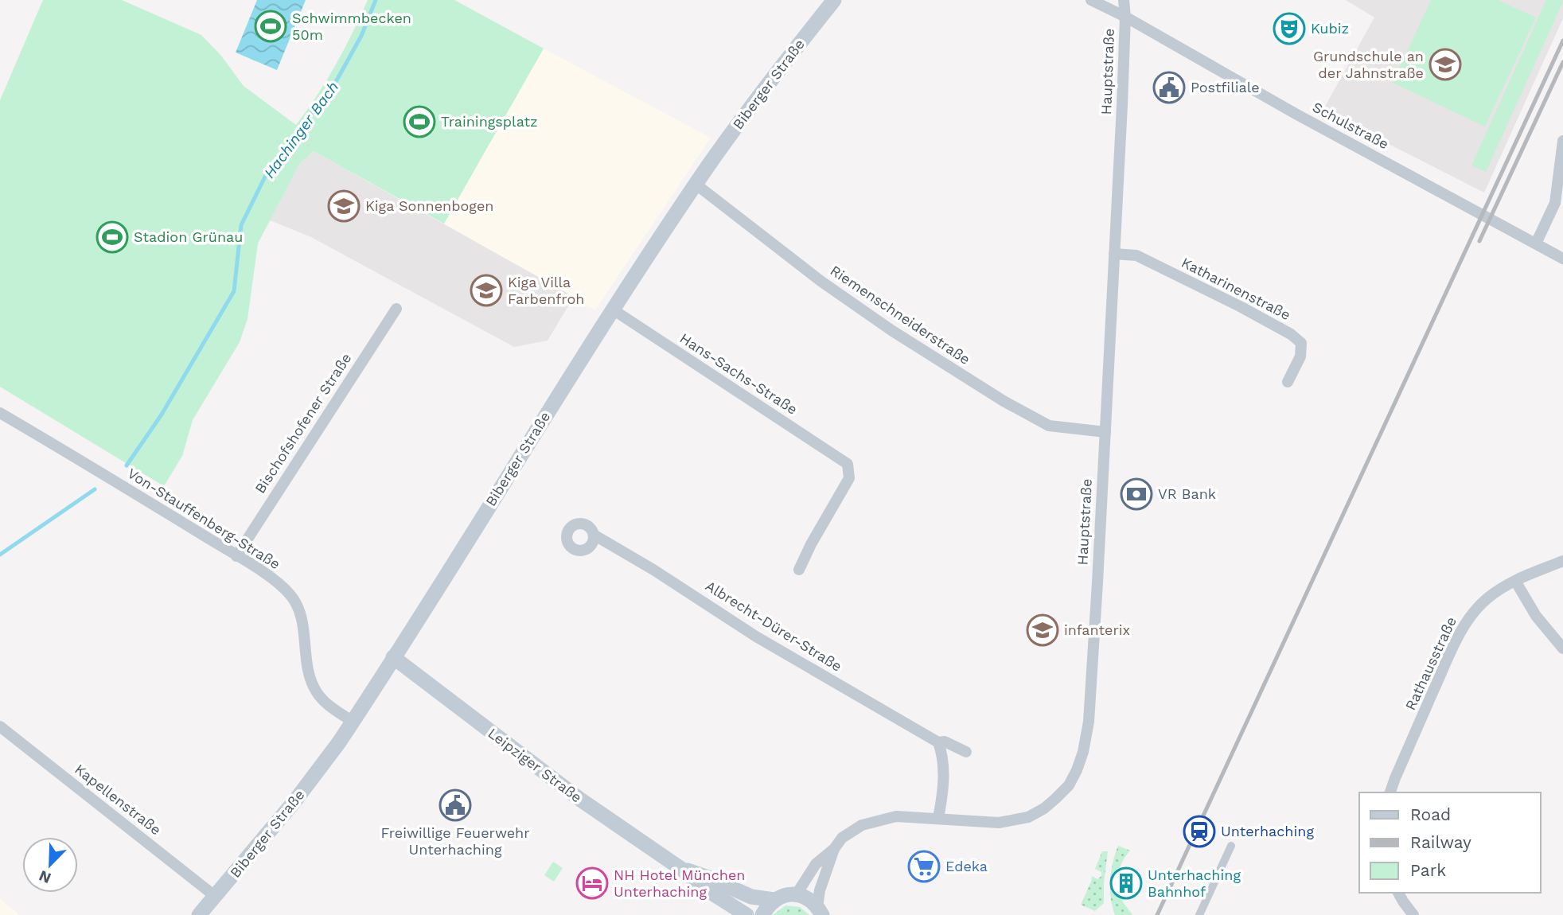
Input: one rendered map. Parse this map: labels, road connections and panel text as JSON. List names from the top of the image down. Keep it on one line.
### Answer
{"streets":{"main road":["Biberger Straße","Leipziger Straße"],"street":["Hauptstraße","Schulstraße","Katharinenstraße","Riemenschneiderstraße","Hans-Sachs-Straße","Bischofshofener Straße","Von-Stauffenberg-Straße","Albrecht-Dürer-Straße","Rathausstraße","Kapellenstraße"]},"crossings":[["Hauptstraße","Schulstraße"],["Hauptstraße","Katharinenstraße"],["Hauptstraße","Riemenschneiderstraße"],["Biberger Straße","Riemenschneiderstraße"],["Biberger Straße","Hans-Sachs-Straße"],["Biberger Straße","Von-Stauffenberg-Straße"],["Biberger Straße","Leipziger Straße"],["Biberger Straße","Kapellenstraße"],["Bischofshofener Straße","Von-Stauffenberg-Straße"]],"water":["Hachinger Bach"],"places":{"sports":["Schwimmbecken 50m","Trainingsplatz","Stadion Grünau"],"theatre":["Kubiz"],"school or university":["Grundschule an der Jahnstraße","Kiga Sonnenbogen","Kiga Villa Farbenfroh","infanterix"],"public building":["Postfiliale","Freiwillige Feuerwehr Unterhaching"],"bank":["VR Bank"],"station":["Unterhaching"],"supermarket":["Edeka"],"hotel":["NH Hotel München Unterhaching"],"building":["Unterhaching Bahnhof"]},"legend":["Road","Railway","Park"],"north":"bottom left"}
